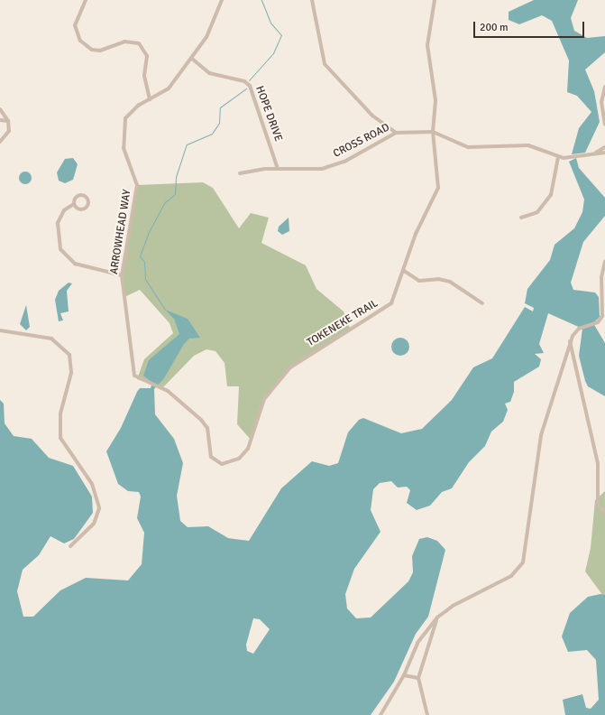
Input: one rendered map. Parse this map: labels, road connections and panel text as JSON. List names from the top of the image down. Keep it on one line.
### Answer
{"streets":{"street":["HOPE DRIVE","CROSS ROAD","ARROWHEAD WAY","TOKENEKE TRAIL"]},"crossings":[["HOPE DRIVE","CROSS ROAD"],["HOPE DRIVE","ARROWHEAD WAY"],["CROSS ROAD","TOKENEKE TRAIL"],["ARROWHEAD WAY","TOKENEKE TRAIL"]],"scale_bar":"200 m"}
